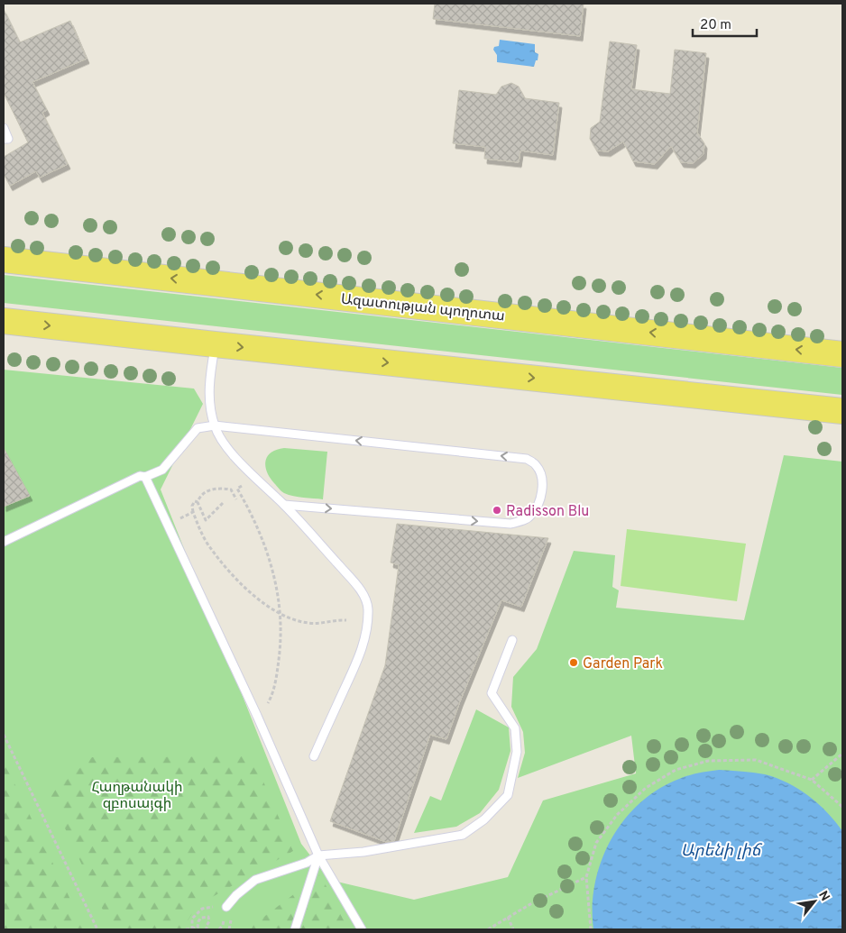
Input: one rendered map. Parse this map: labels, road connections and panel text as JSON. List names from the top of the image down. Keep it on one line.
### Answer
{"streets":{"main road":["Ազատության պողոտա"]},"water":["Արենի լիճ"],"parks":["Հաղթանակի զբոսայգի"],"places":["Radisson Blu","Garden Park"],"scale_bar":"20 m","north":"top right"}
